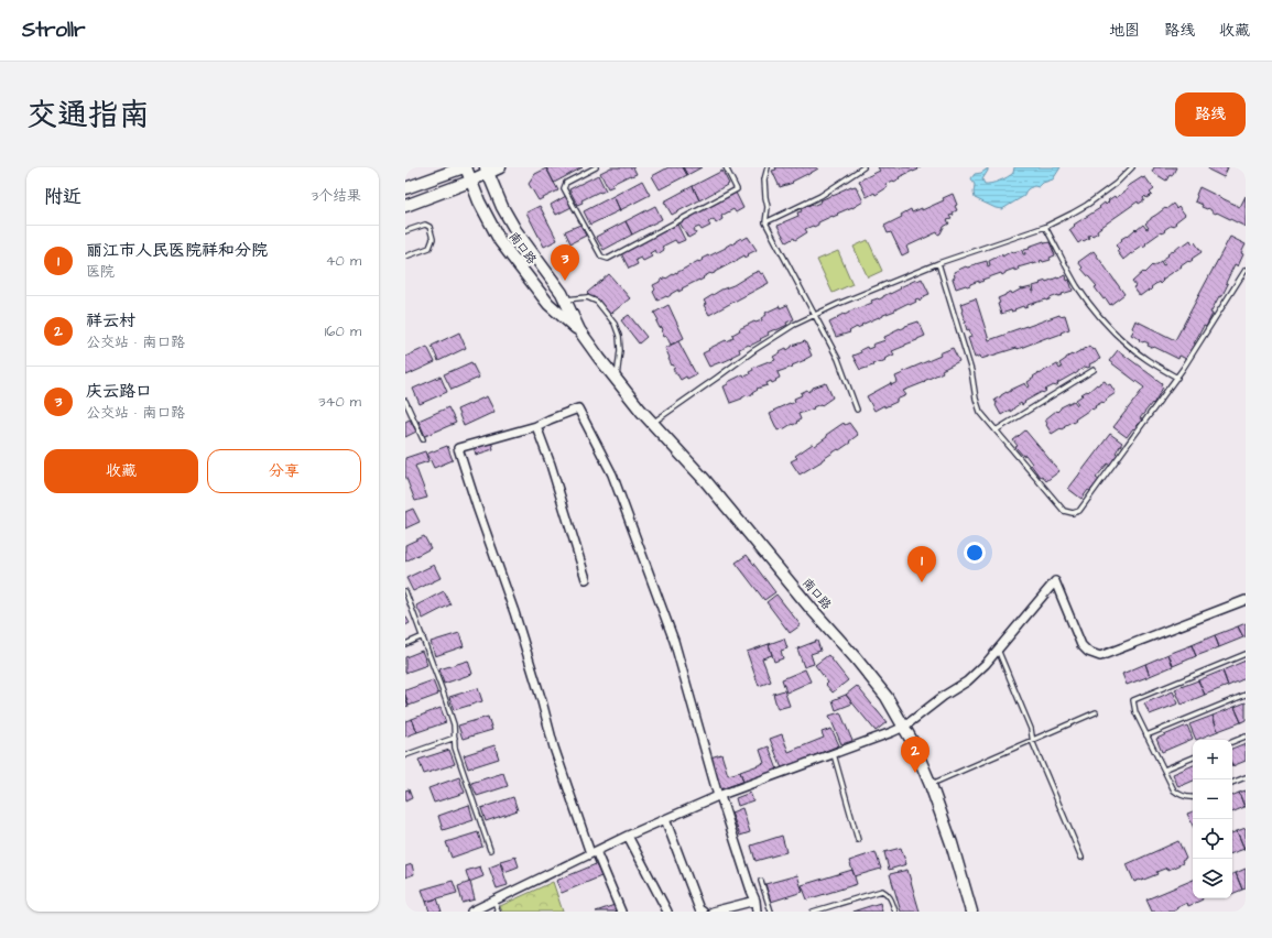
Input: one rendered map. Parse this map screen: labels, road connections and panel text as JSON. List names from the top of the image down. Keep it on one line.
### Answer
{"streets":{"main road":["南口路"]},"page":{"header":"Strollr","nav":["地图","路线","收藏"],"title":"交通指南","buttons":["路线",["收藏","分享"]],"heading":["附近","3个结果"],"list":[{"mark":"1","name":"丽江市人民医院祥和分院","note":"医院","value":"40 m"},{"mark":"2","name":"祥云村","note":"公交站 · 南口路","value":"160 m"},{"mark":"3","name":"庆云路口","note":"公交站 · 南口路","value":"340 m"}],"pins":["3","1","2"],"map_buttons":["+","−"]}}
